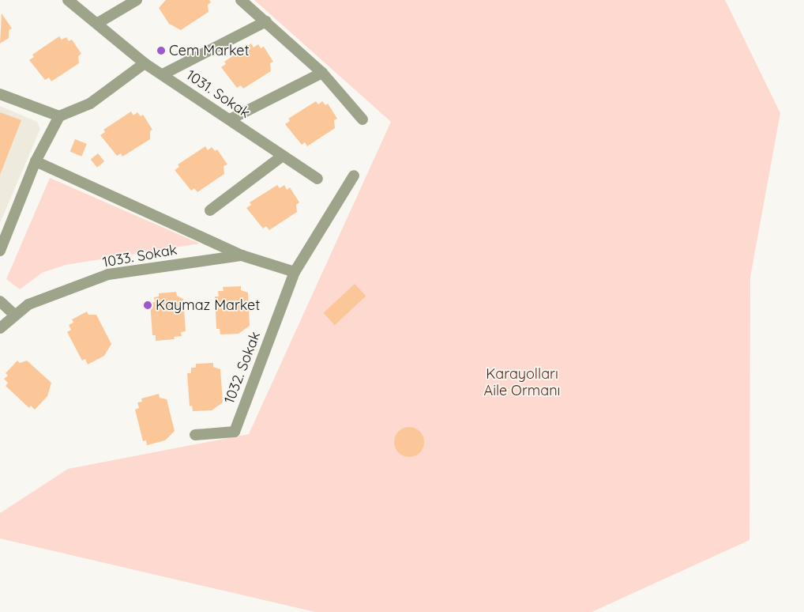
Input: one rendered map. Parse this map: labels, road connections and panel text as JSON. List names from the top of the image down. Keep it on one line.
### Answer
{"streets":{"street":["1031. Sokak","1033. Sokak","1032. Sokak"]},"crossings":[["1033. Sokak","1032. Sokak"]],"parks":["Karayolları Aile Ormanı"],"places":["Cem Market","Kaymaz Market"]}
